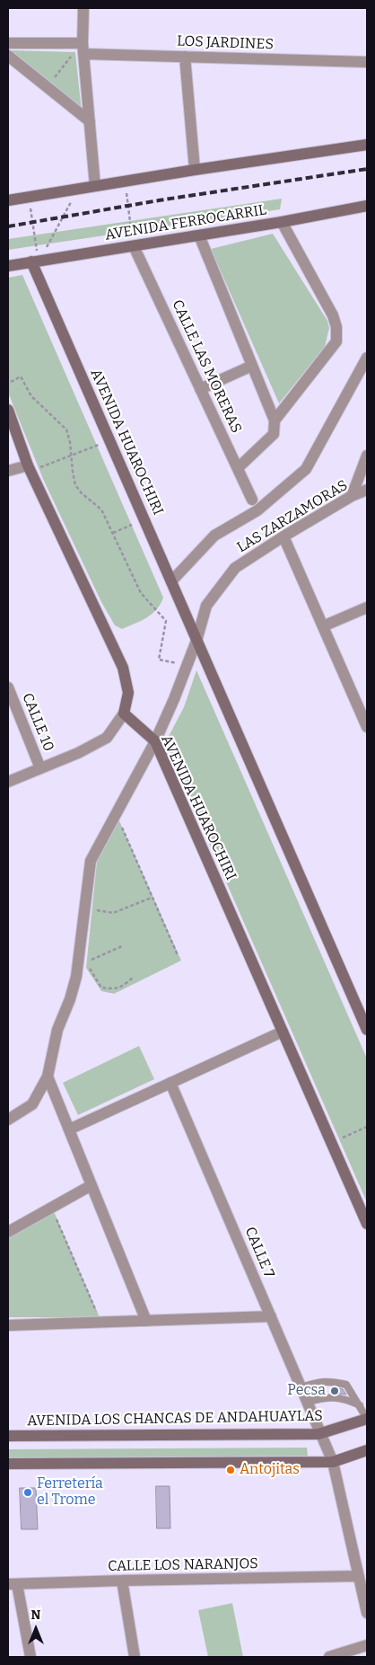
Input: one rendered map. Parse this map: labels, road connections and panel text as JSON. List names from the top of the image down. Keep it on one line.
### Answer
{"streets":{"street":["LOS JARDINES","AVENIDA FERROCARRIL","CALLE LAS MORERAS","AVENIDA HUAROCHIRI","LAS ZARZAMORAS","CALLE 10","CALLE 7","AVENIDA LOS CHANCAS DE ANDAHUAYLAS","CALLE LOS NARANJOS"]},"crossings":[["AVENIDA FERROCARRIL","CALLE LAS MORERAS"],["AVENIDA FERROCARRIL","AVENIDA HUAROCHIRI"],["AVENIDA HUAROCHIRI","LAS ZARZAMORAS"],["CALLE 7","AVENIDA LOS CHANCAS DE ANDAHUAYLAS"],["CALLE 7","CALLE LOS NARANJOS"]],"places":["Pecsa","Antojitas","Ferretería el Trome"],"north":"top"}
